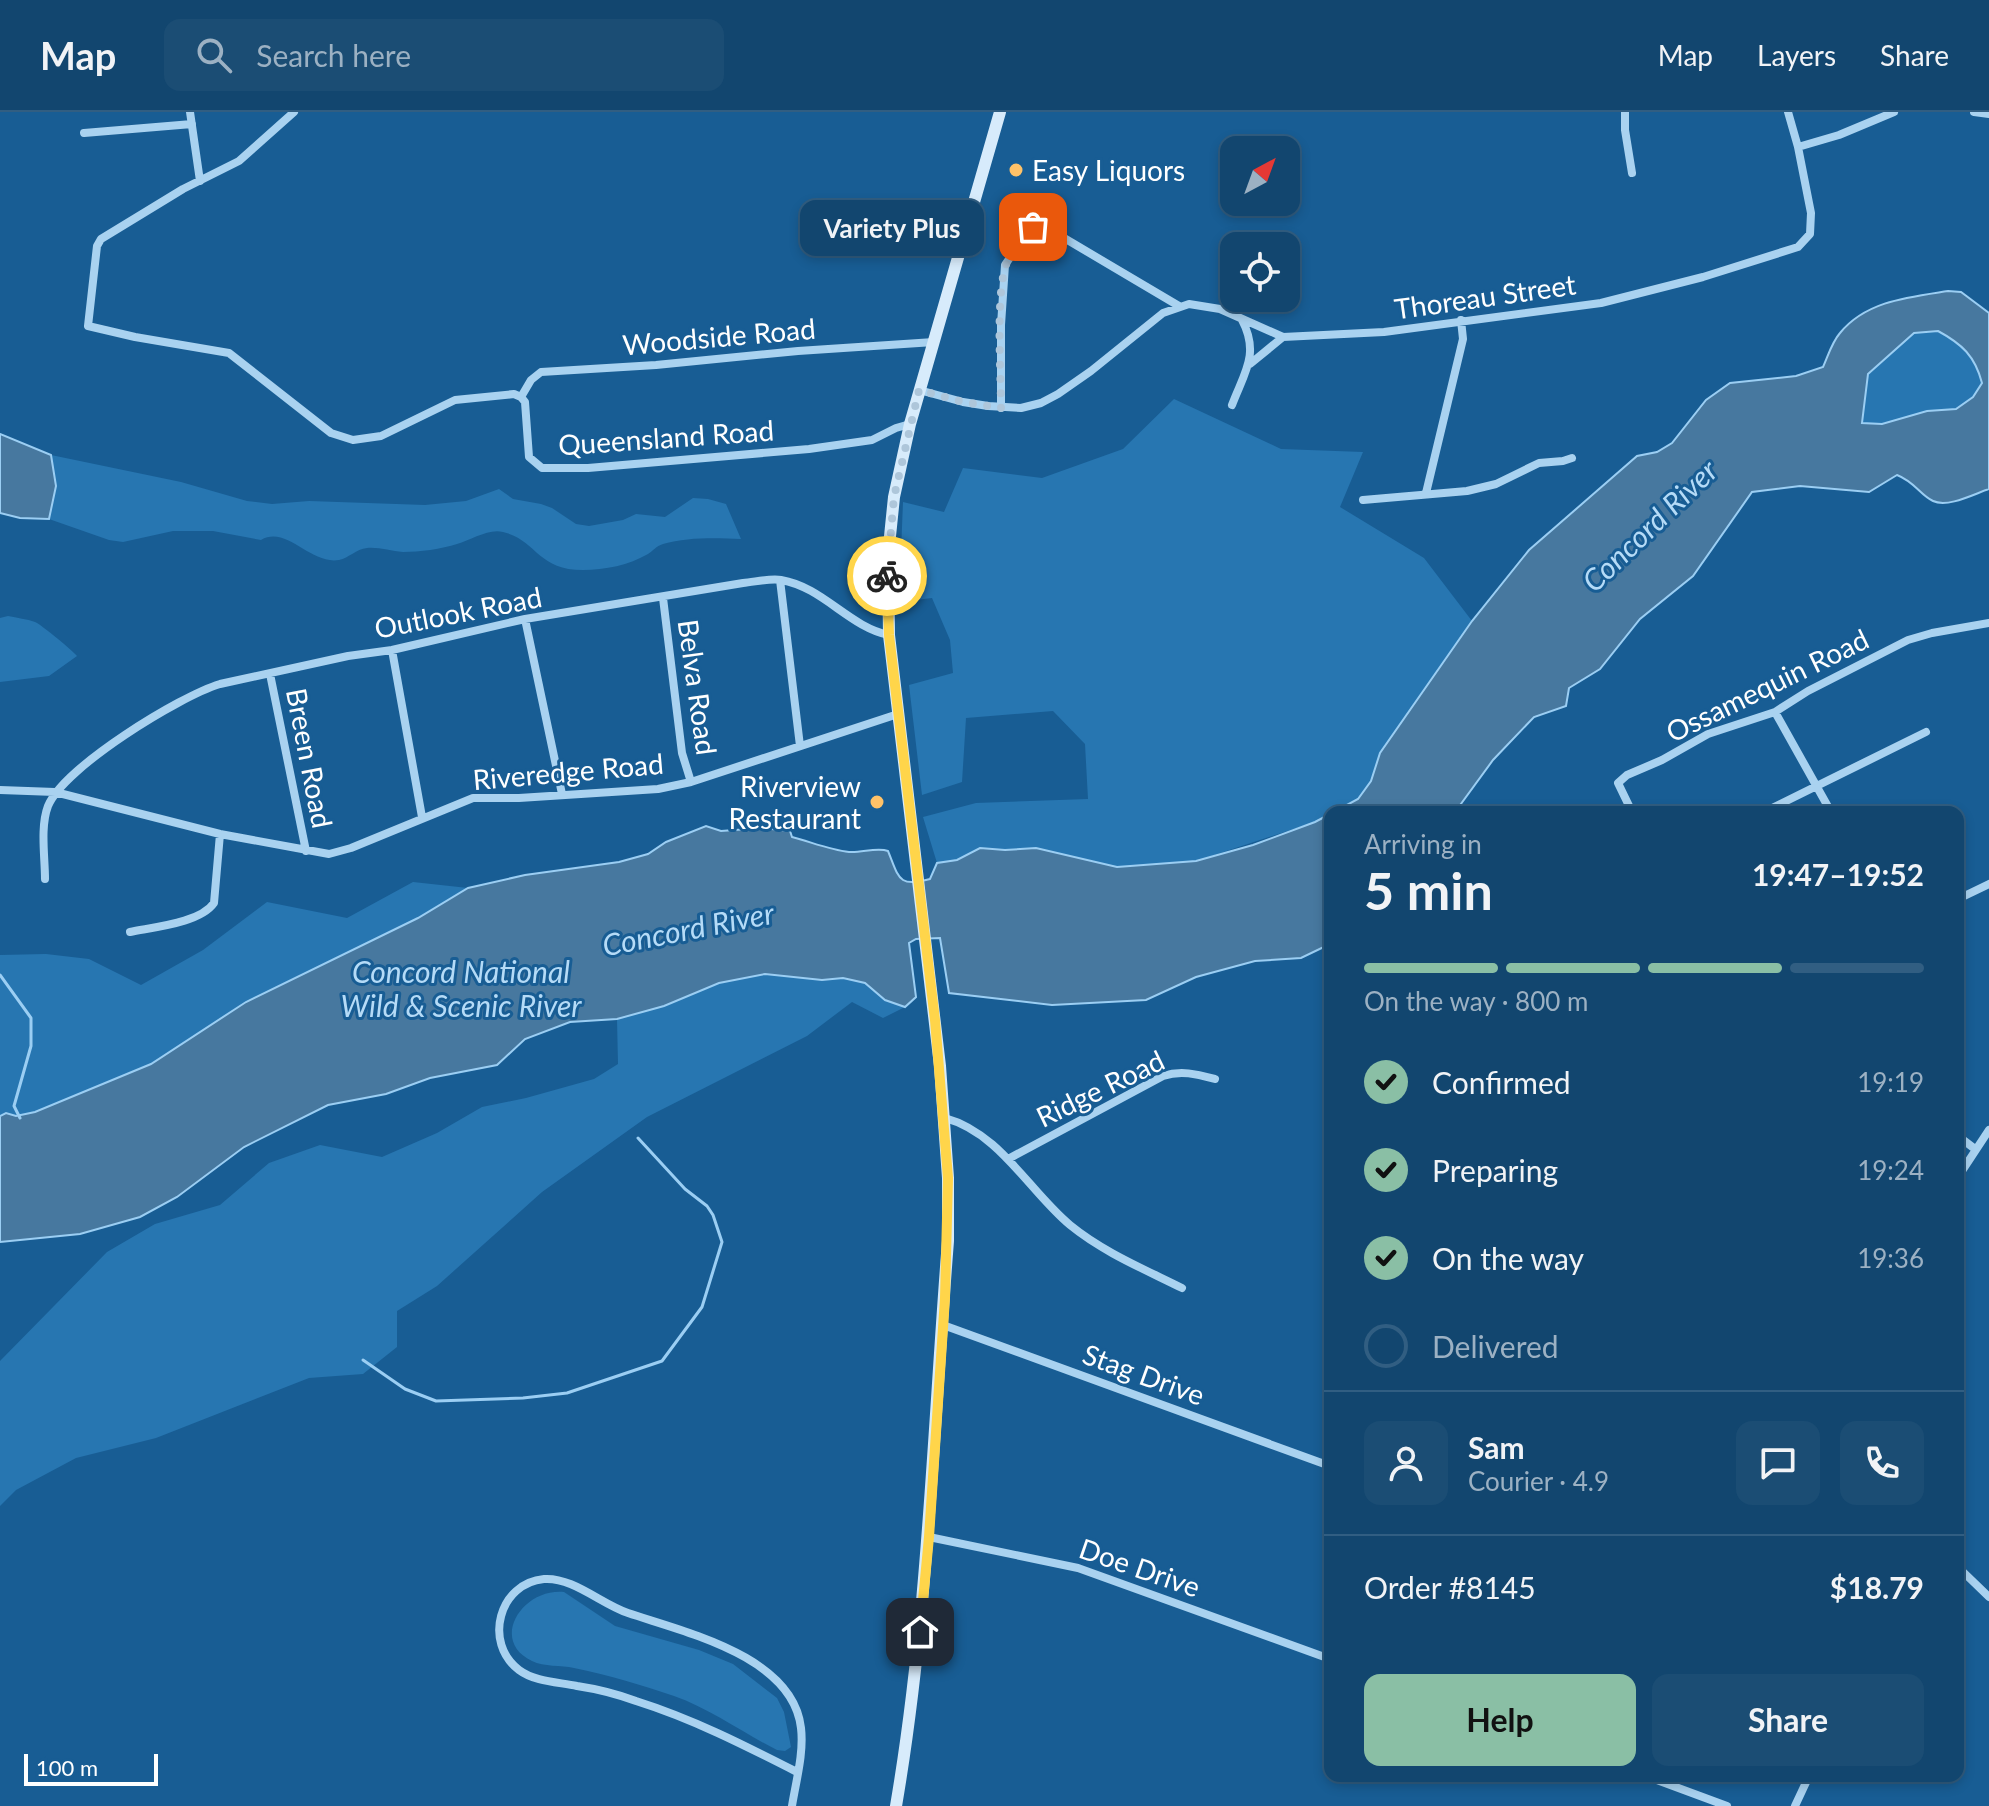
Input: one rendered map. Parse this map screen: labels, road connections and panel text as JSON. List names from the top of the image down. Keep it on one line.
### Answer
{"streets":{"street":["Thoreau Street","Woodside Road","Queensland Road","Outlook Road","Ossamequin Road","Belva Road","Breen Road","Riveredge Road","Ridge Road","Stag Drive","Doe Drive"]},"crossings":[["Woodside Road","Queensland Road"],["Outlook Road","Belva Road"],["Outlook Road","Breen Road"],["Outlook Road","Riveredge Road"],["Belva Road","Riveredge Road"],["Breen Road","Riveredge Road"]],"water":["Concord River","Concord National Wild & Scenic River"],"places":["Easy Liquors","Variety Plus","Riverview Restaurant"],"scale_bar":"100 m","north":"top right","page":{"header":"Map","search":"Search here","nav":["Map","Layers","Share"],"bubble":"Variety Plus","heading":["5 min","Arriving in","19:47–19:52"],"panel":["Sam","Courier · 4.9","Order #8145","$18.79"],"bar":"On the way · 800 m","list":[["Confirmed","19:19"],["Preparing","19:24"],["On the way","19:36"],"Delivered"],"buttons":["Help","Share"],"scale":"100 m"}}
